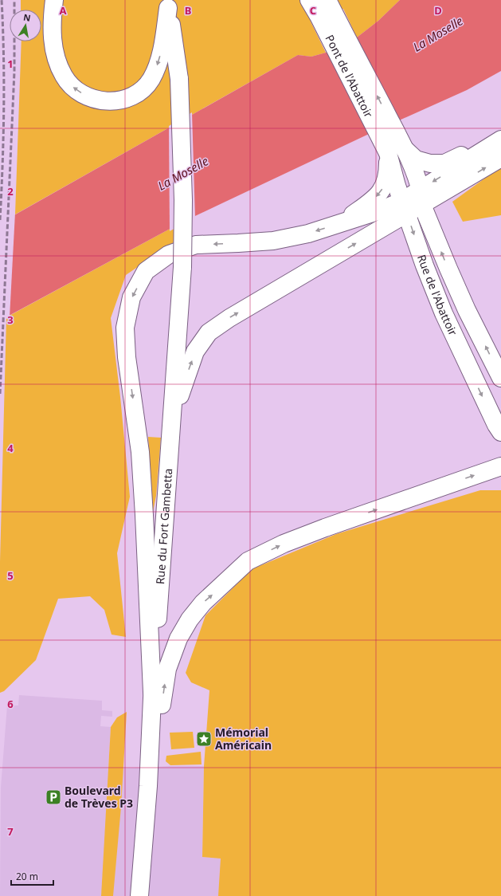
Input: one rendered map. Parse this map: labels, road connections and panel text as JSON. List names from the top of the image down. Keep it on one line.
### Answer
{"streets":{"main road":["Pont de l'Abattoir","Rue de l'Abattoir","Rue du Fort Gambetta"]},"crossings":[["Pont de l'Abattoir","Rue de l'Abattoir"]],"water":["La Moselle"],"places":{"place":["Mémorial Américain"],"parking":["Boulevard de Trèves P3"]},"scale_bar":"20 m","north":"top","grid":{"columns":["A","B","C","D"],"rows":["1","2","3","4","5","6","7"]}}
